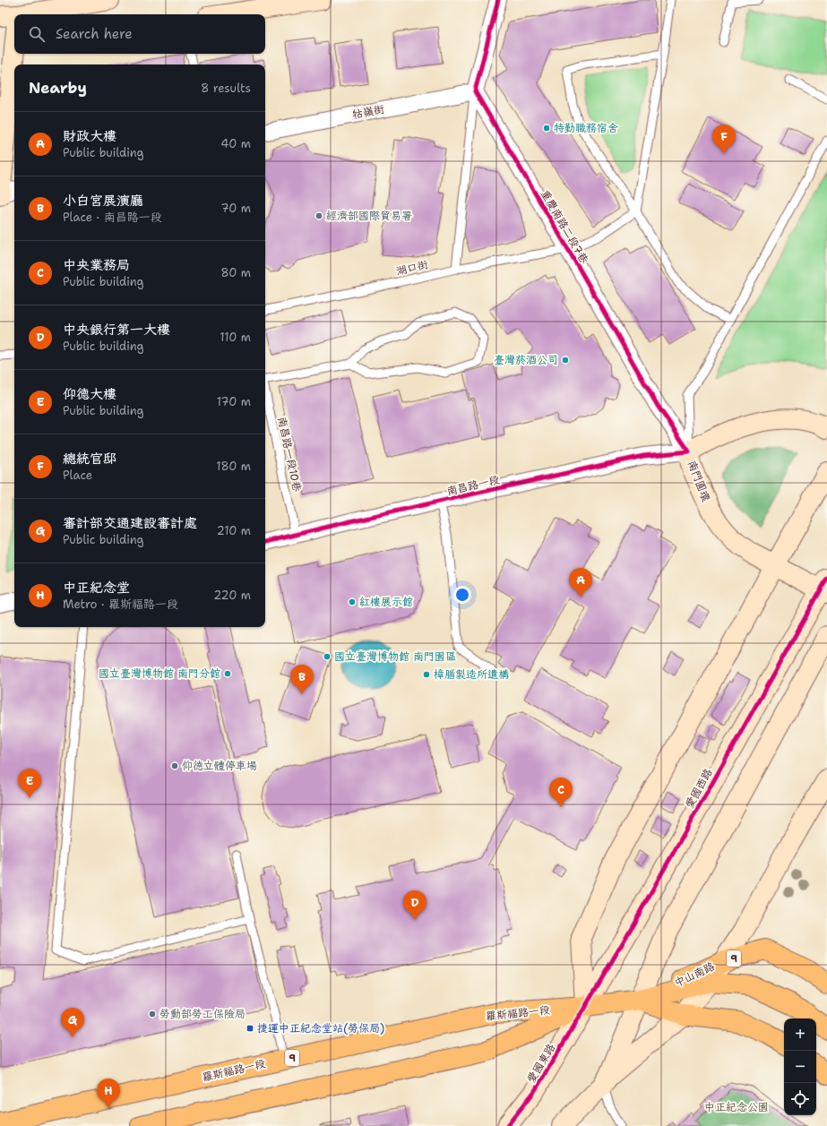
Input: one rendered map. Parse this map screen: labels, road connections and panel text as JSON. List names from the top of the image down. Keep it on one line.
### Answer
{"streets":{"main road":["9","中山南路","羅斯福路一段"],"street":["牯嶺街","重慶南路二段7巷","南門圓環","南昌路一段","愛國西路","愛國東路"],"lane":["湖口街","南昌路一段10巷"]},"crossings":[["牯嶺街","重慶南路二段7巷"],["重慶南路二段7巷","湖口街"],["重慶南路二段7巷","南門圓環"],["重慶南路二段7巷","南昌路一段"],["南昌路一段10巷","南昌路一段"],["南門圓環","南昌路一段"],["南門圓環","愛國西路"],["愛國西路","中山南路"],["愛國西路","羅斯福路一段"],["愛國西路","愛國東路"],["中山南路","羅斯福路一段"],["中山南路","愛國東路"],["羅斯福路一段","愛國東路"]],"parks":["中正紀念公園"],"places":{"other":["特勤職務宿舍","經濟部國際貿易署","臺灣菸酒公司","紅樓展示館","國立臺灣博物館 南門園區","國立臺灣博物館 南門分館","樟腦製造所遺構","仰德立體停車場","勞動部勞工保險局"],"transit":["捷運中正紀念堂站(勞保局)"]},"page":{"search":"Search here","heading":["Nearby","8 results"],"list":[{"mark":"A","name":"財政大樓","note":"Public building","value":"40 m"},{"mark":"B","name":"小白宮展演廳","note":"Place · 南昌路一段","value":"70 m"},{"mark":"C","name":"中央業務局","note":"Public building","value":"80 m"},{"mark":"D","name":"中央銀行第一大樓","note":"Public building","value":"110 m"},{"mark":"E","name":"仰德大樓","note":"Public building","value":"170 m"},{"mark":"F","name":"總統官邸","note":"Place","value":"180 m"},{"mark":"G","name":"審計部交通建設審計處","note":"Public building","value":"210 m"},{"mark":"H","name":"中正紀念堂","note":"Metro · 羅斯福路一段","value":"220 m"}],"pins":["F","A","B","E","C","D","G","H"],"map_buttons":["+","−"]}}
